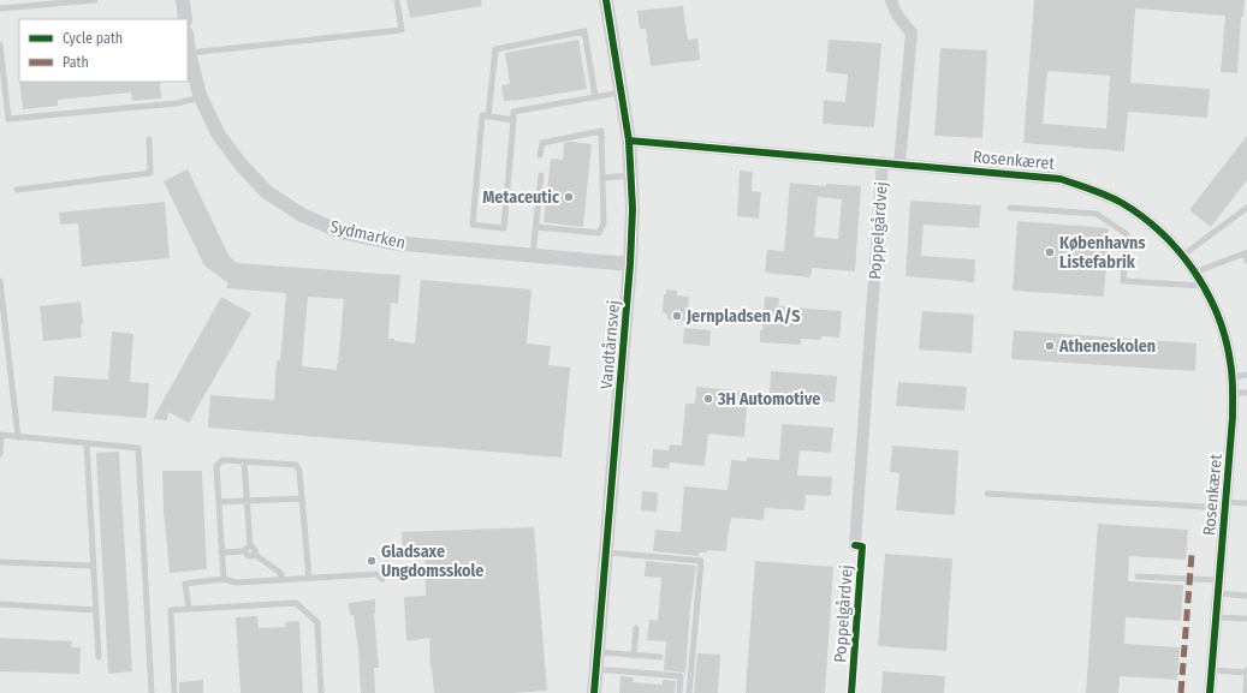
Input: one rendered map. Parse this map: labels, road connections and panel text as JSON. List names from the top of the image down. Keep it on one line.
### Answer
{"streets":{"street":["Rosenkæret","Poppelgårdvej","Sydmarken","Vandtårnsvej"]},"crossings":[["Rosenkæret","Poppelgårdvej"],["Rosenkæret","Vandtårnsvej"],["Sydmarken","Vandtårnsvej"]],"places":["Metaceutic","Københavns Listefabrik","Jernpladsen A/S","Atheneskolen","3H Automotive","Gladsaxe Ungdomsskole"],"legend":["Cycle path","Path"]}
